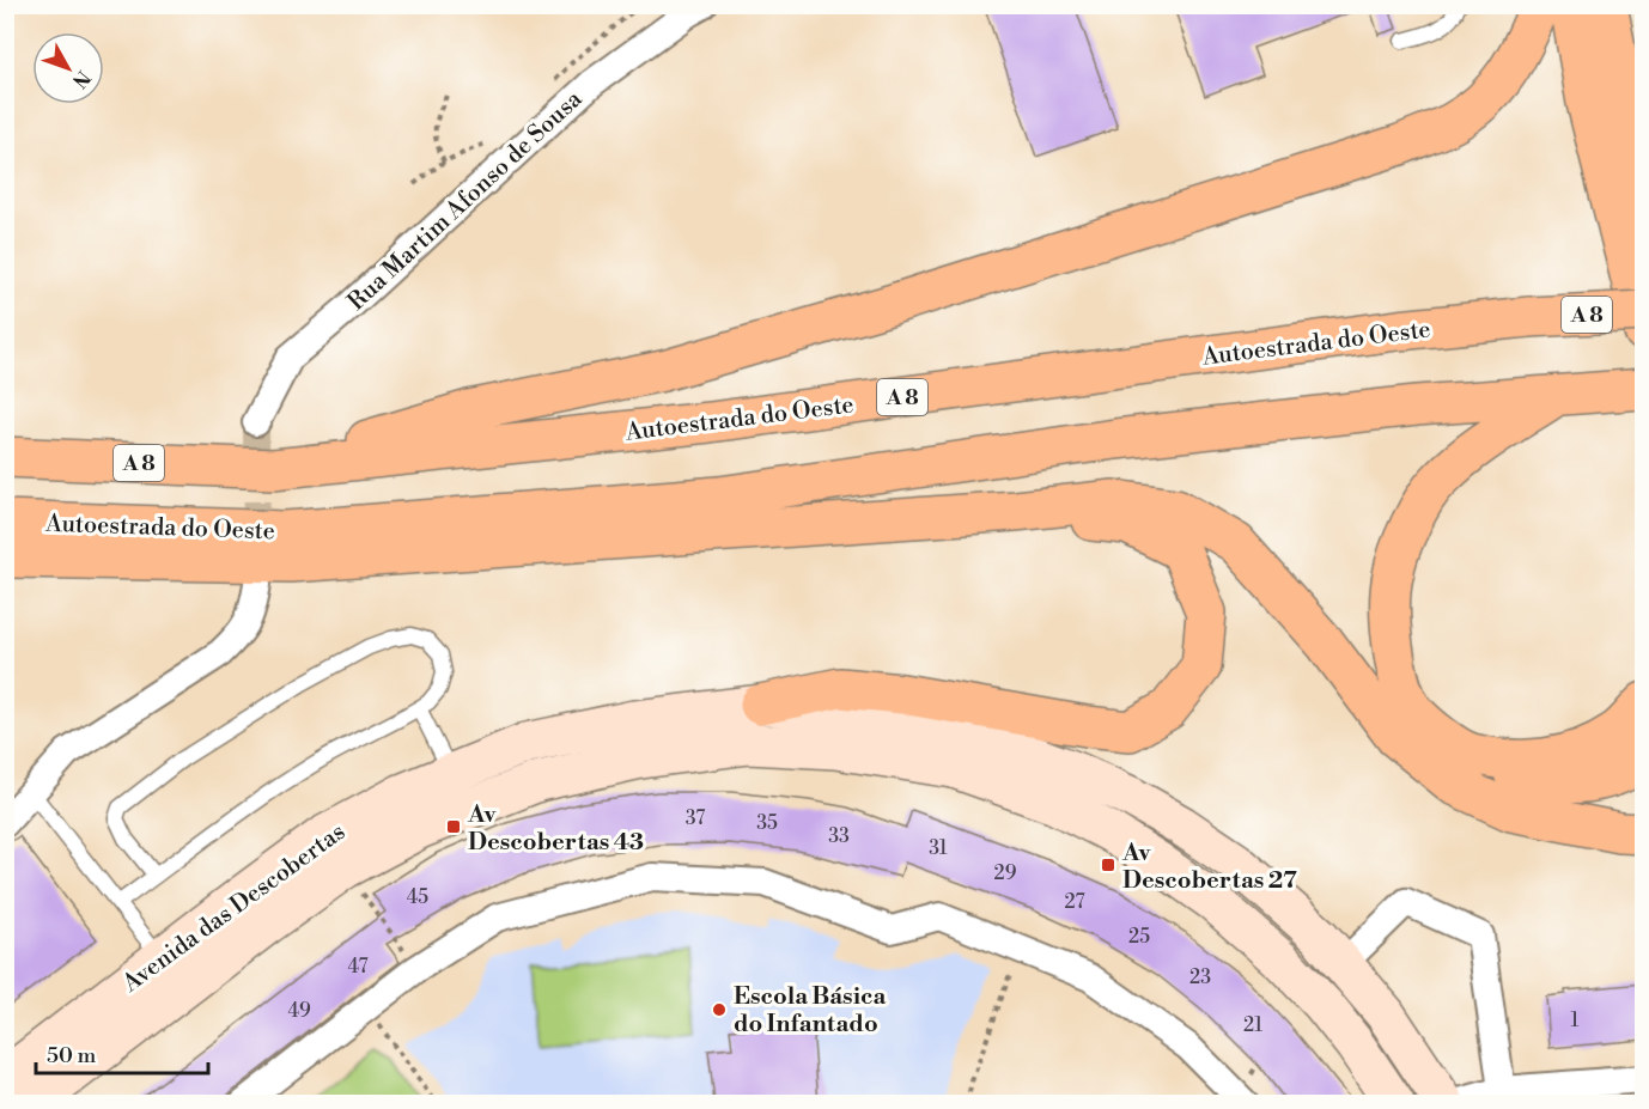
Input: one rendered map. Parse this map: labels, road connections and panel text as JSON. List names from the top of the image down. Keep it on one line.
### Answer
{"streets":{"main road":["A 8","Autoestrada do Oeste","Avenida das Descobertas"],"street":["Rua Martim Afonso de Sousa"]},"places":{"transit":["Av Descobertas 43","Av Descobertas 27"],"other":["Escola Básica do Infantado"]},"house_numbers":["37","35","33","31","29","45","27","25","47","23","49","1","21"],"scale_bar":"50 m","north":"bottom right"}
